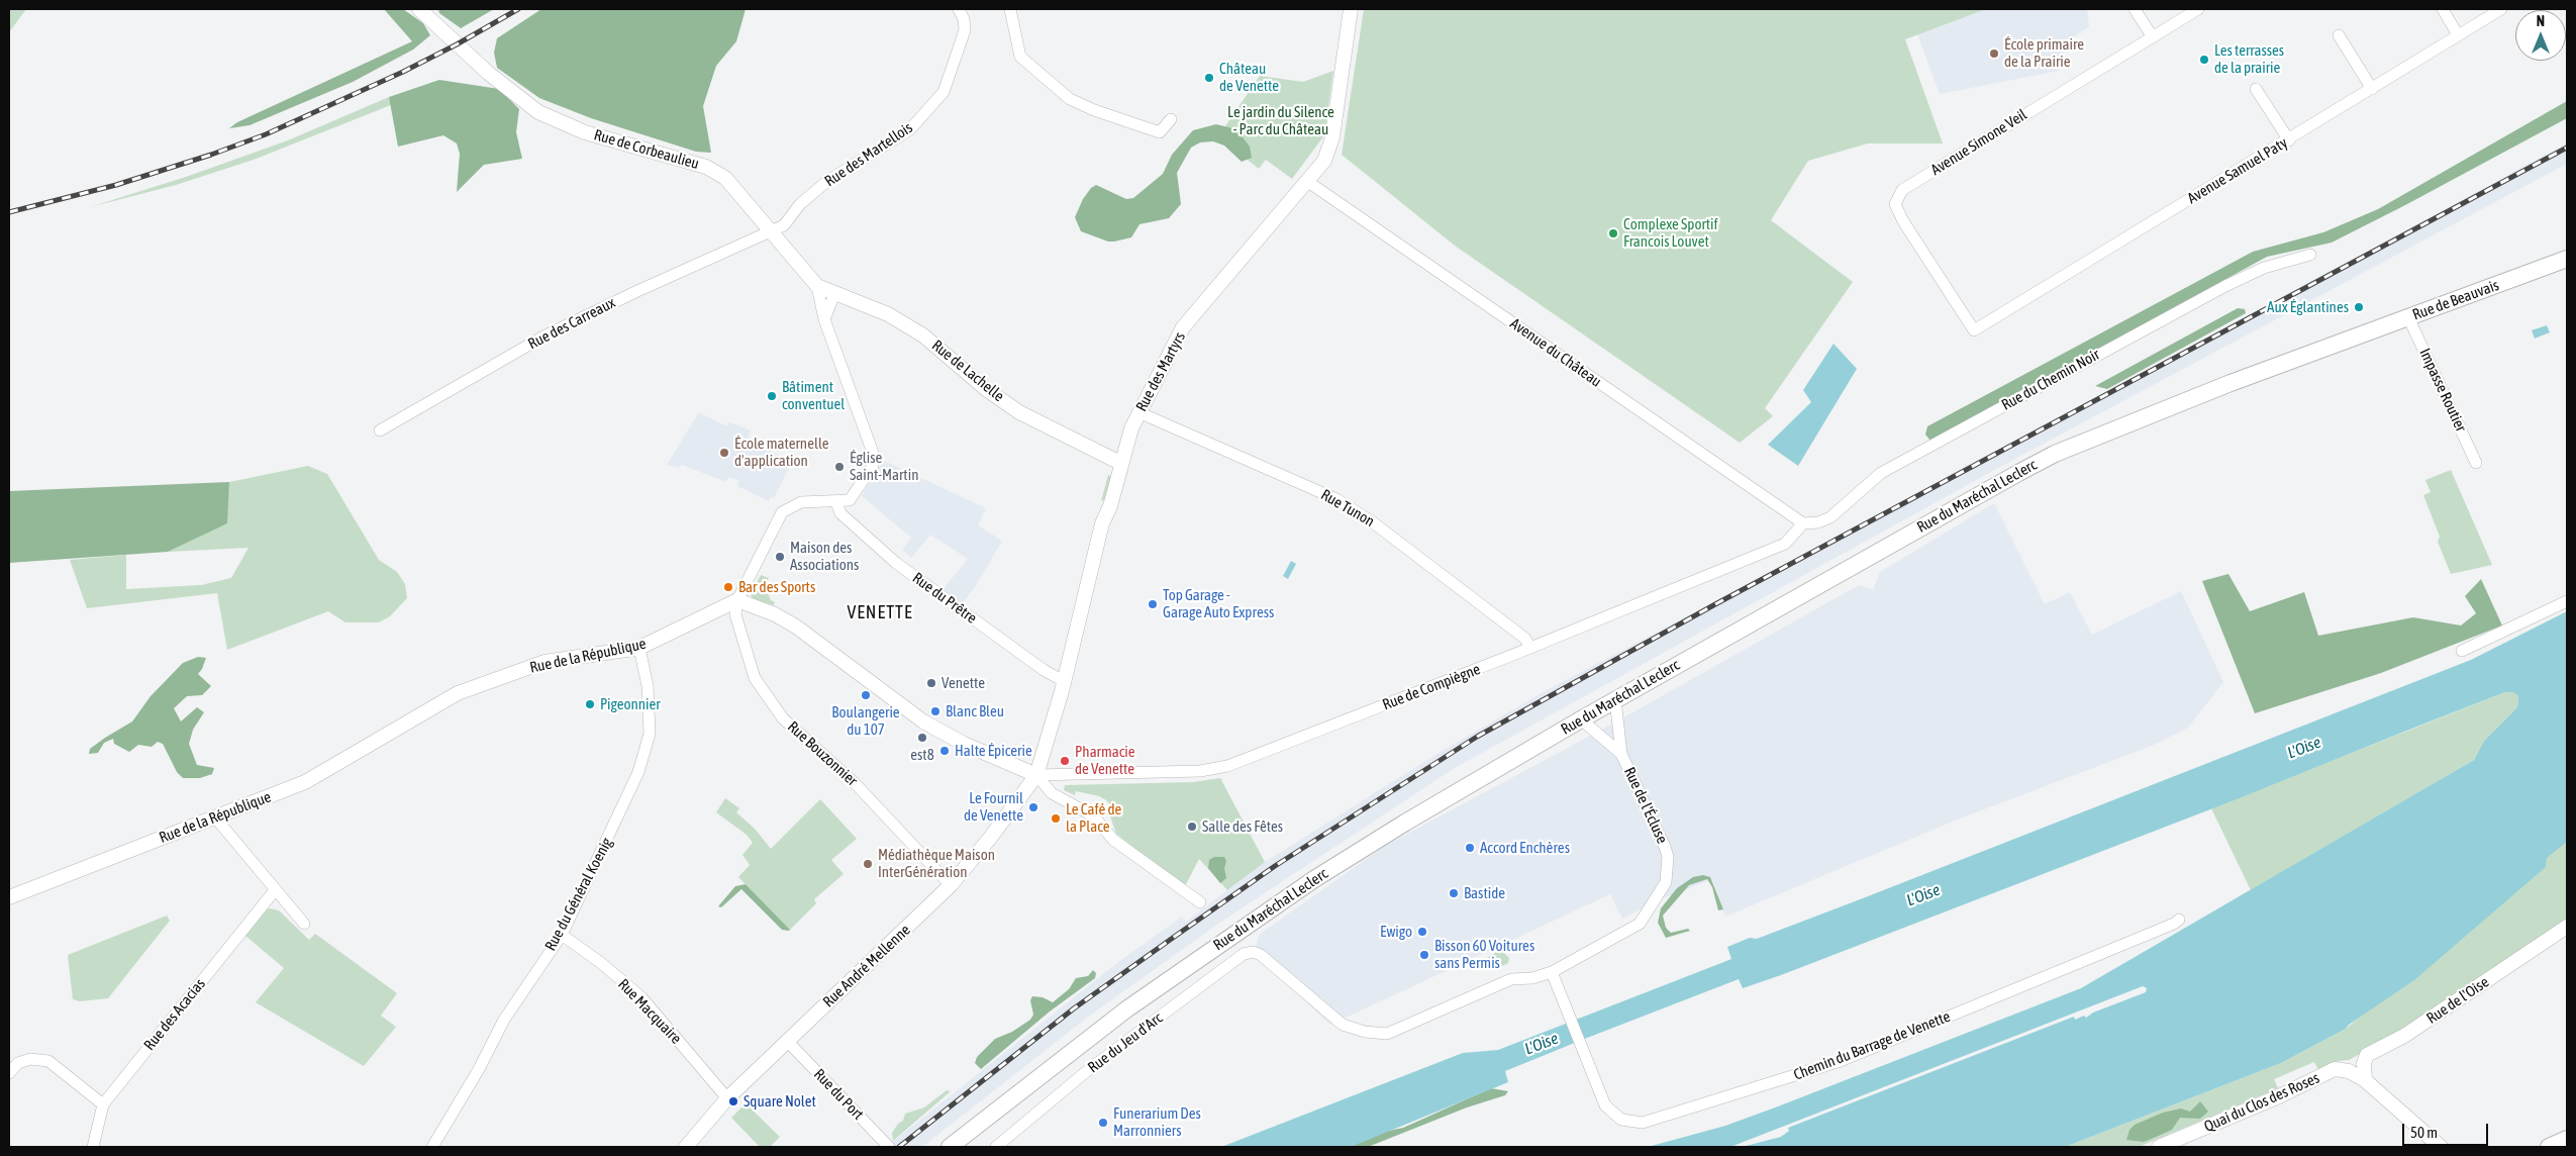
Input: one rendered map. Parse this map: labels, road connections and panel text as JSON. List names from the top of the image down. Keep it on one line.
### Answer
{"streets":{"main road":["Rue de Beauvais","Rue du Maréchal Leclerc"],"street":["Avenue Simone Veil","Rue de Corbeaulieu","Rue des Martellois","Avenue Samuel Paty","Rue des Carreaux","Avenue du Château","Rue de Lachelle","Rue des Martyrs","Rue du Chemin Noir","Impasse Routier","Rue Tunon","Rue du Prêtre","Rue de la République","Rue de Compiègne","Rue Bouzonnier","Rue de l'Écluse","Rue du Général Koenig","Rue André Mellenne","Rue de l'Oise","Rue Macquaire","Rue des Acacias","Rue du Jeu d'Arc","Chemin du Barrage de Venette","Rue du Port","Quai du Clos des Roses"]},"crossings":[["Avenue Simone Veil","Avenue Samuel Paty"],["Rue de Corbeaulieu","Rue des Martellois"],["Rue de Corbeaulieu","Rue des Carreaux"],["Rue de Corbeaulieu","Rue de Lachelle"],["Rue de Corbeaulieu","Rue du Prêtre"],["Rue de Corbeaulieu","Rue de la République"],["Rue de Corbeaulieu","Rue Bouzonnier"],["Rue des Martellois","Rue des Carreaux"],["Rue de Beauvais","Impasse Routier"],["Rue de Beauvais","Rue du Maréchal Leclerc"],["Avenue du Château","Rue des Martyrs"],["Avenue du Château","Rue du Chemin Noir"],["Avenue du Château","Rue de Compiègne"],["Rue de Lachelle","Rue des Martyrs"],["Rue des Martyrs","Rue Tunon"],["Rue des Martyrs","Rue du Prêtre"],["Rue des Martyrs","Rue de Compiègne"],["Rue des Martyrs","Rue André Mellenne"],["Rue du Chemin Noir","Rue de Compiègne"],["Rue du Maréchal Leclerc","Rue de l'Écluse"],["Rue Tunon","Rue de Compiègne"],["Rue de la République","Rue Bouzonnier"],["Rue de la République","Rue du Général Koenig"],["Rue de Compiègne","Rue André Mellenne"],["Rue Bouzonnier","Rue André Mellenne"],["Rue de l'Écluse","Rue du Jeu d'Arc"],["Rue de l'Écluse","Chemin du Barrage de Venette"],["Rue du Général Koenig","Rue Macquaire"],["Rue André Mellenne","Rue Macquaire"],["Rue André Mellenne","Rue du Port"],["Rue de l'Oise","Quai du Clos des Roses"]],"districts":["VENETTE"],"water":["L'Oise"],"parks":["Le jardin du Silence - Parc du Château"],"places":["École primaire de la Prairie","Les terrasses de la prairie","Château de Venette","Complexe Sportif Francois Louvet","Aux Églantines","Bâtiment conventuel","École maternelle d'application","Église Saint-Martin","Maison des Associations","Bar des Sports","Top Garage - Garage Auto Express","Venette","Boulangerie du 107","Pigeonnier","Blanc Bleu","est8","Halte Épicerie","Pharmacie de Venette","Le Fournil de Venette","Le Café de la Place","Salle des Fêtes","Accord Enchères","Médiathèque Maison InterGénération","Bastide","Ewigo","Bisson 60 Voitures sans Permis","Square Nolet","Funerarium Des Marronniers"],"scale_bar":"50 m","north":"top"}
